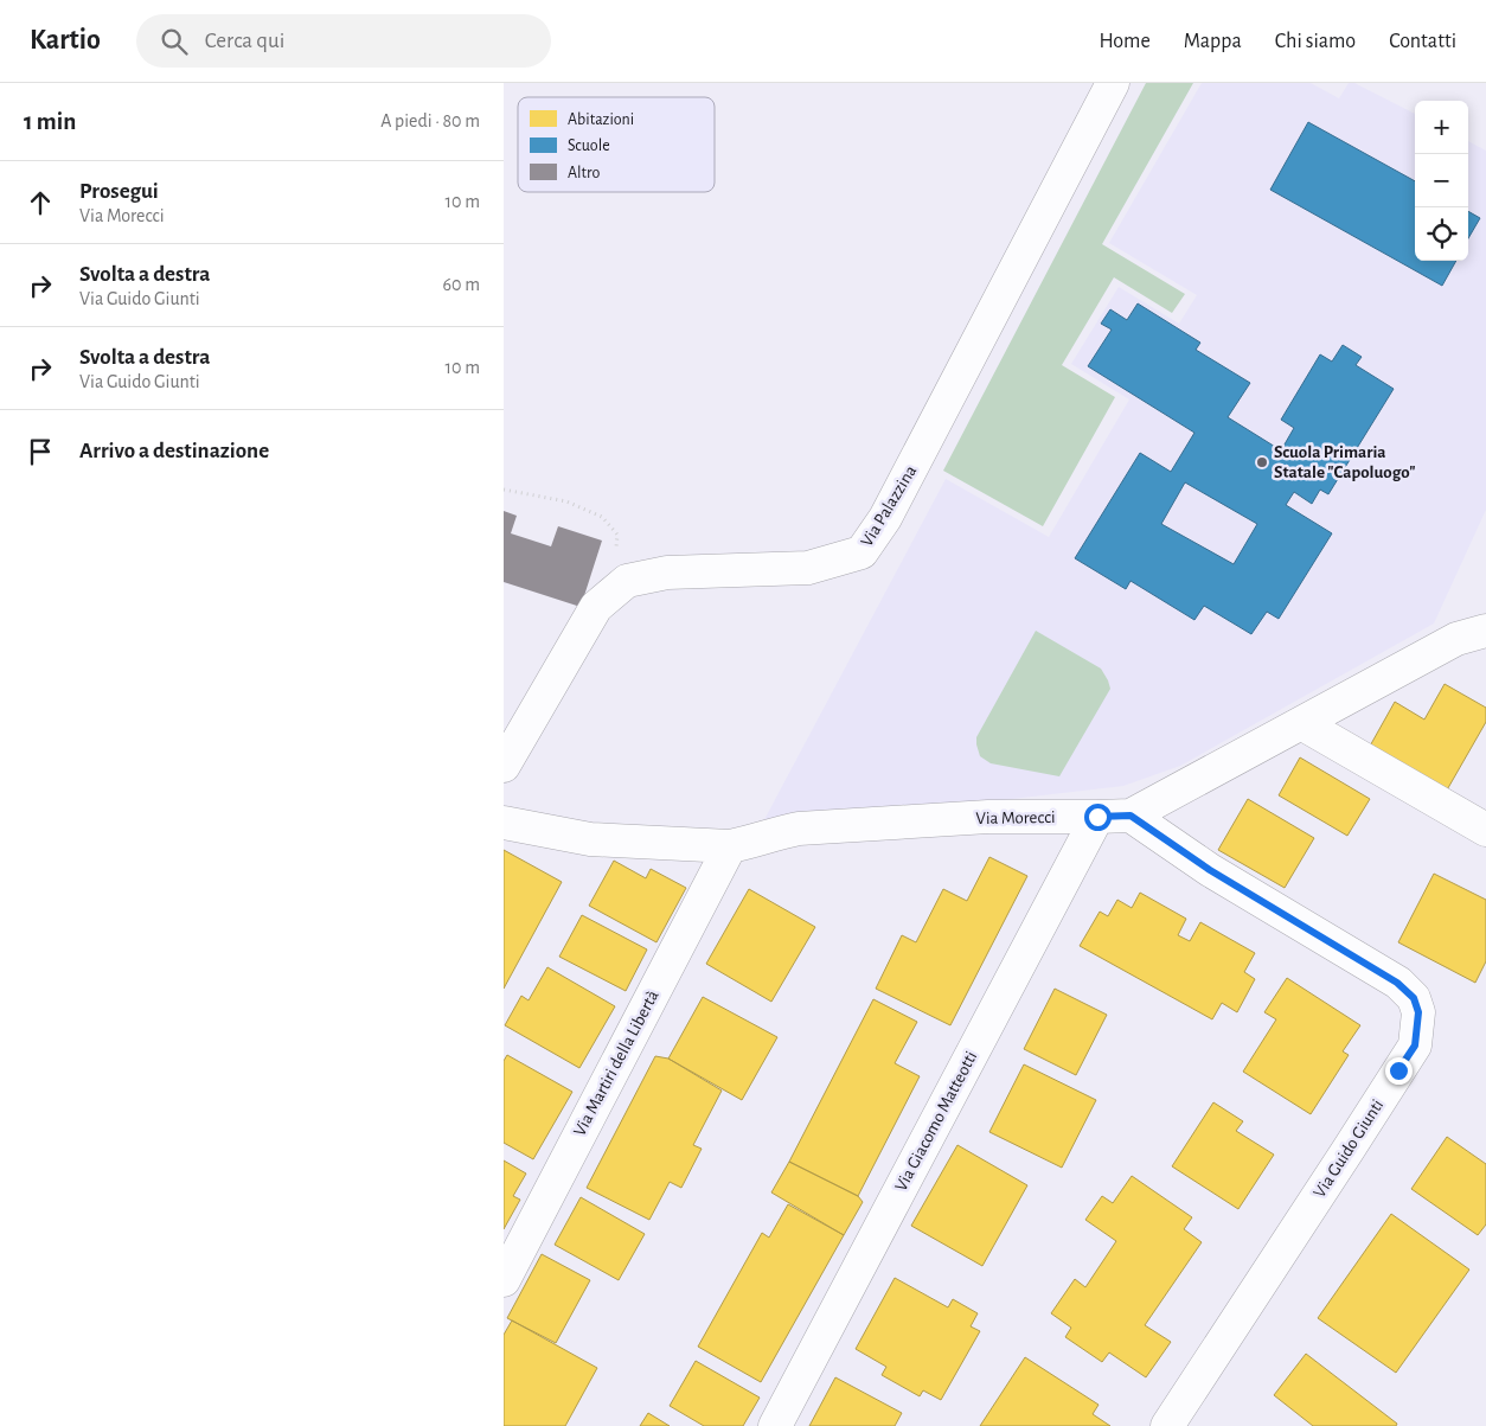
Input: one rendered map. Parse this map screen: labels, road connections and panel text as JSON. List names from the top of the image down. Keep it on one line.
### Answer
{"streets":{"street":["Via Palazzina","Via Morecci","Via Martiri della Libertà","Via Giacomo Matteotti","Via Guido Giunti"]},"crossings":[["Via Morecci","Via Martiri della Libertà"],["Via Morecci","Via Giacomo Matteotti"],["Via Morecci","Via Guido Giunti"]],"places":["Scuola Primaria Statale \"Capoluogo\""],"legend":["Abitazioni","Scuole","Altro"],"page":{"header":"Kartio","search":"Cerca qui","nav":["Home","Mappa","Chi siamo","Contatti"],"heading":["1 min","A piedi · 80 m"],"map_buttons":["+","−"],"list":[["Prosegui","Via Morecci","10 m"],["Svolta a destra","Via Guido Giunti","60 m"],["Svolta a destra","Via Guido Giunti","10 m"],"Arrivo a destinazione"]}}
